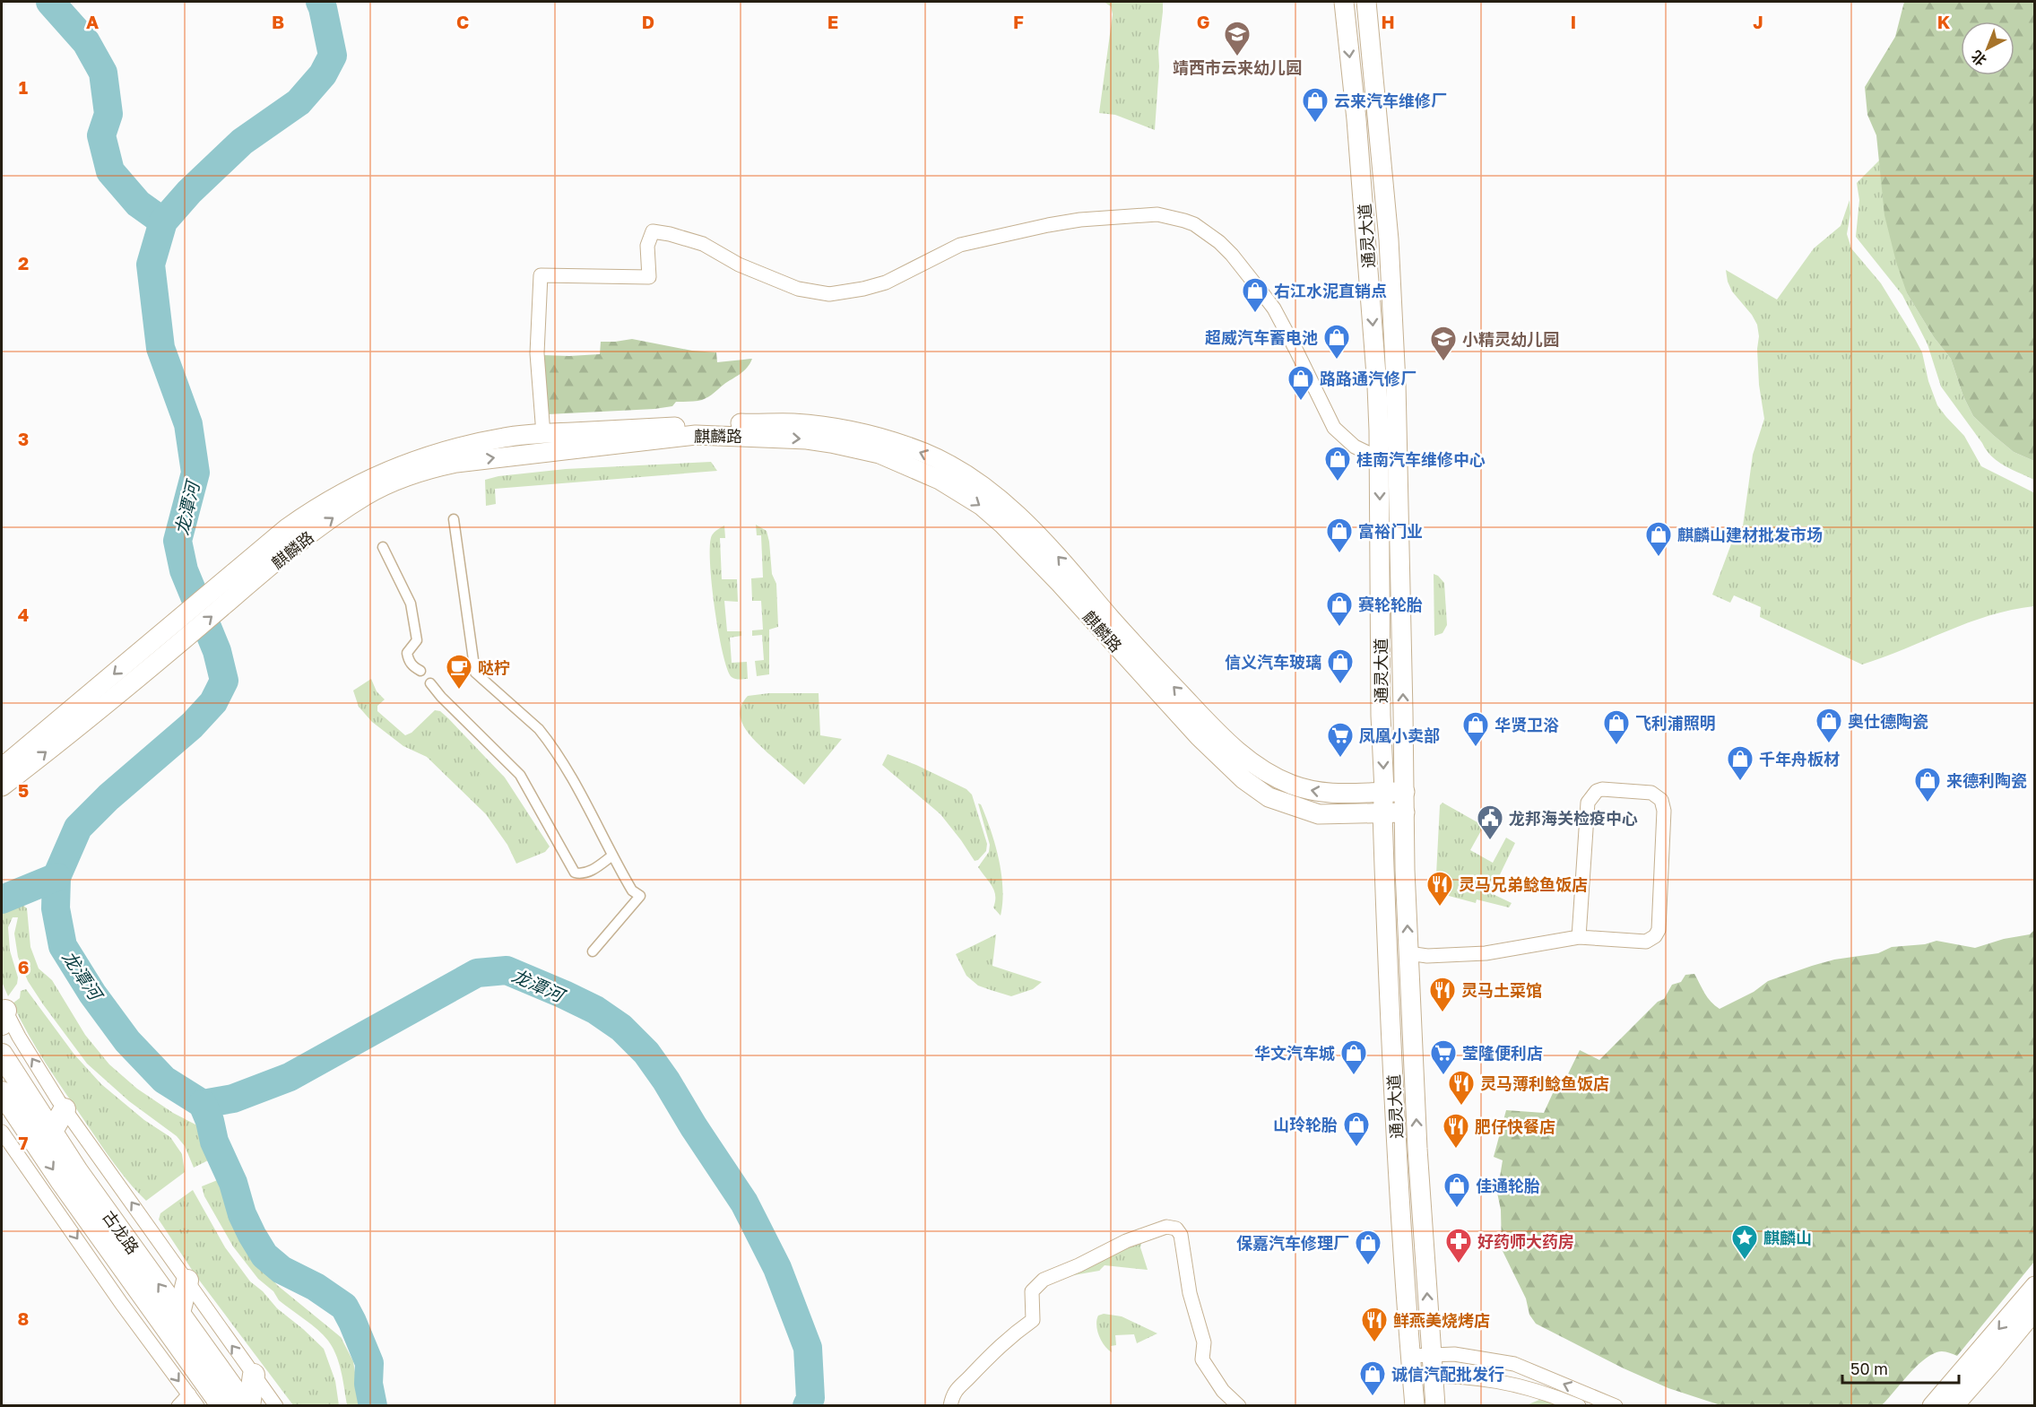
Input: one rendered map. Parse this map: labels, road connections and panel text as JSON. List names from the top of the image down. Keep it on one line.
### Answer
{"streets":{"main road":["通灵大道","麒麟路","古龙路"]},"crossings":[["通灵大道","麒麟路"]],"water":["龙潭河"],"places":{"school or university":["靖西市云来幼儿园","小精灵幼儿园"],"shop":["云来汽车维修厂","右江水泥直销点","超威汽车蓄电池","路路通汽修厂","桂南汽车维修中心","富裕门业","麒麟山建材批发市场","赛轮轮胎","信义汽车玻璃","奥仕德陶瓷","飞利浦照明","华贤卫浴","千年舟板材","来德利陶瓷","华文汽车城","山玲轮胎","佳通轮胎","保嘉汽车修理厂","诚信汽配批发行"],"cafe":["哒柠"],"supermarket":["凤凰小卖部","莹隆便利店"],"public building":["龙邦海关检疫中心"],"restaurant":["灵马兄弟鲶鱼饭店","灵马土菜馆","灵马薄利鲶鱼饭店","肥仔快餐店","鲜燕美烧烤店"],"place":["麒麟山"],"pharmacy":["好药师大药房"]},"scale_bar":"50 m","north":"bottom left","grid":{"columns":["A","B","C","D","E","F","G","H","I","J","K"],"rows":["1","2","3","4","5","6","7","8"]}}
